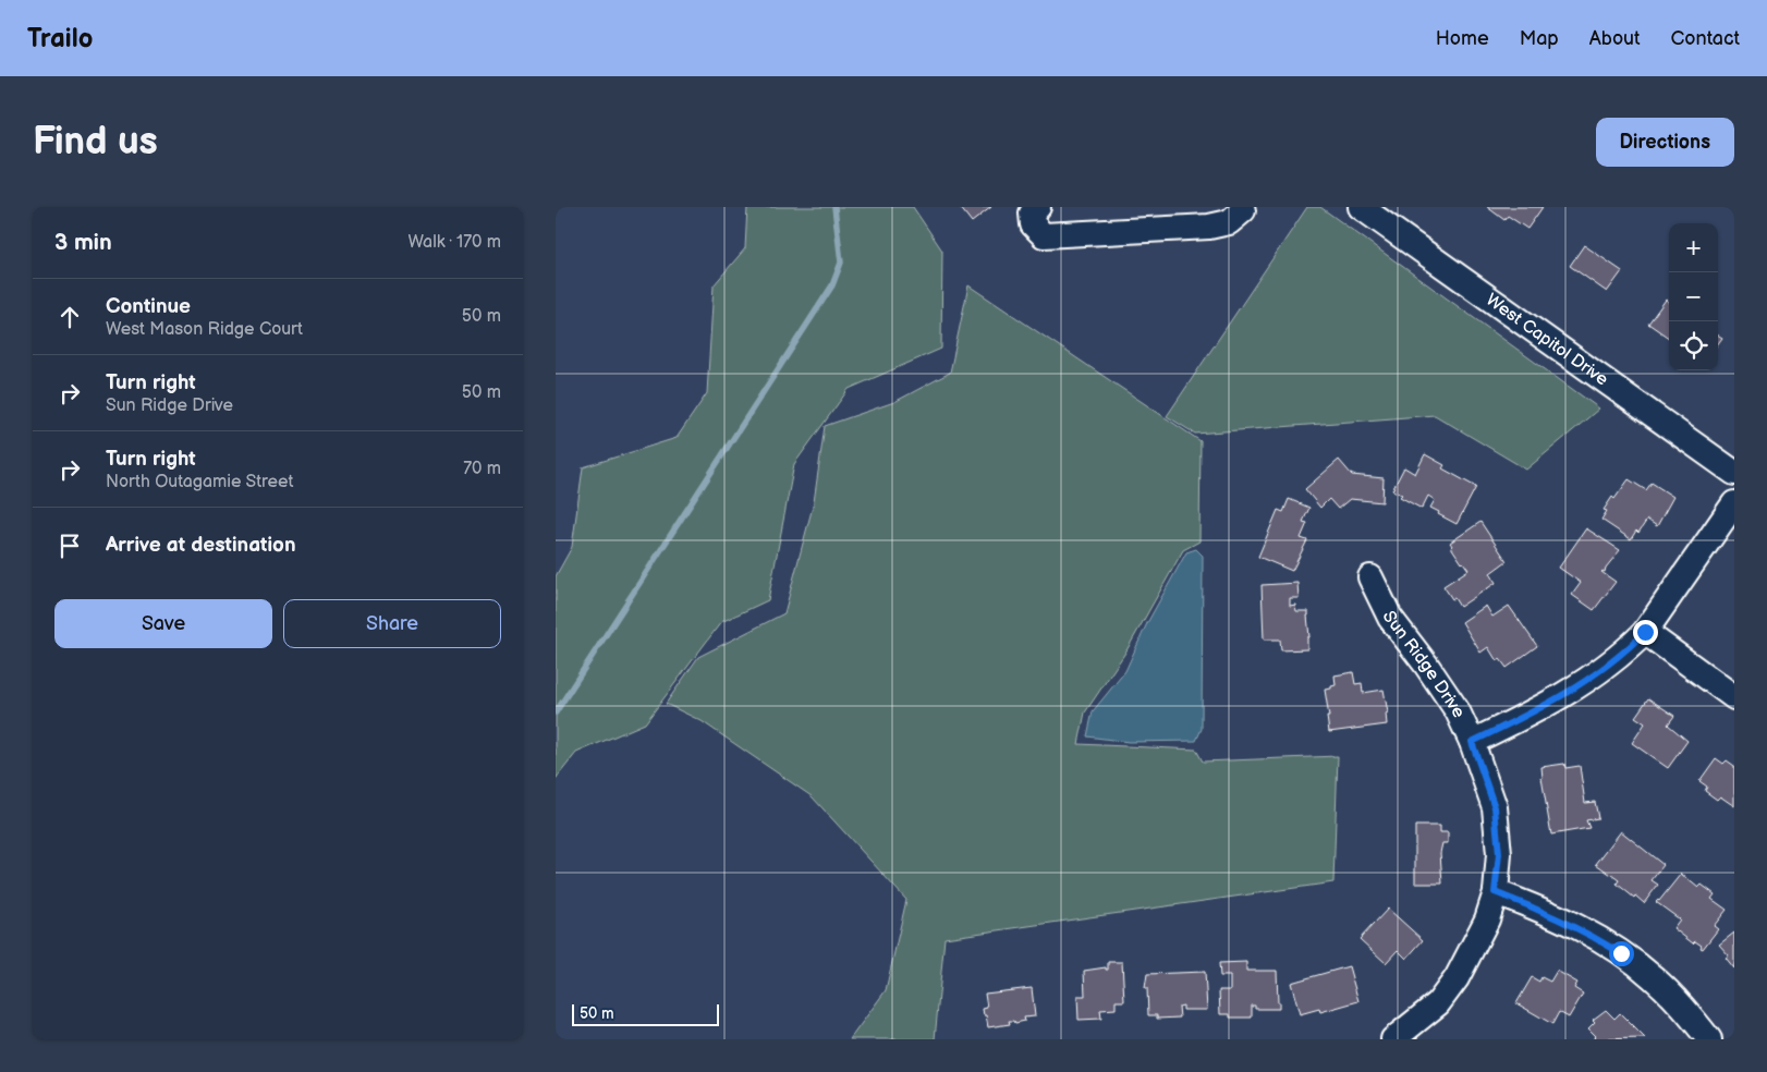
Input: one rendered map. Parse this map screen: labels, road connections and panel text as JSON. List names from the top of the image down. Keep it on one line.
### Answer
{"streets":{"street":["West Capitol Drive","Sun Ridge Drive"]},"scale_bar":"50 m","page":{"header":"Trailo","nav":["Home","Map","About","Contact"],"buttons":["Directions",["Save","Share"]],"title":"Find us","heading":["3 min","Walk · 170 m"],"map_buttons":["+","−"],"list":[["Continue","West Mason Ridge Court","50 m"],["Turn right","Sun Ridge Drive","50 m"],["Turn right","North Outagamie Street","70 m"],"Arrive at destination"],"scale":"50 m"}}
